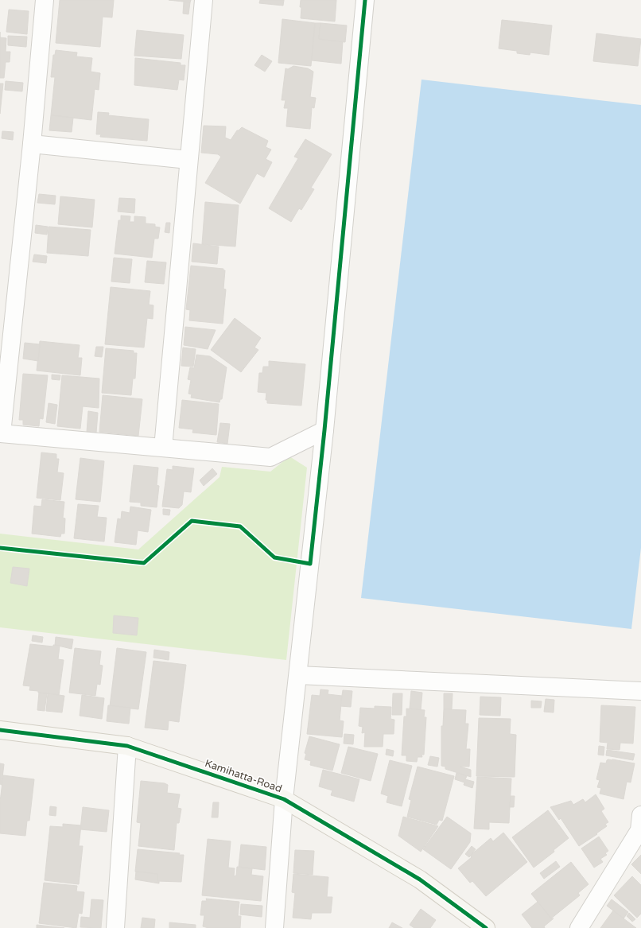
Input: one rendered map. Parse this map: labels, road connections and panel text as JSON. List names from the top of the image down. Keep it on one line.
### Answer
{"streets":{"street":["Kamihatta-Road"]}}
